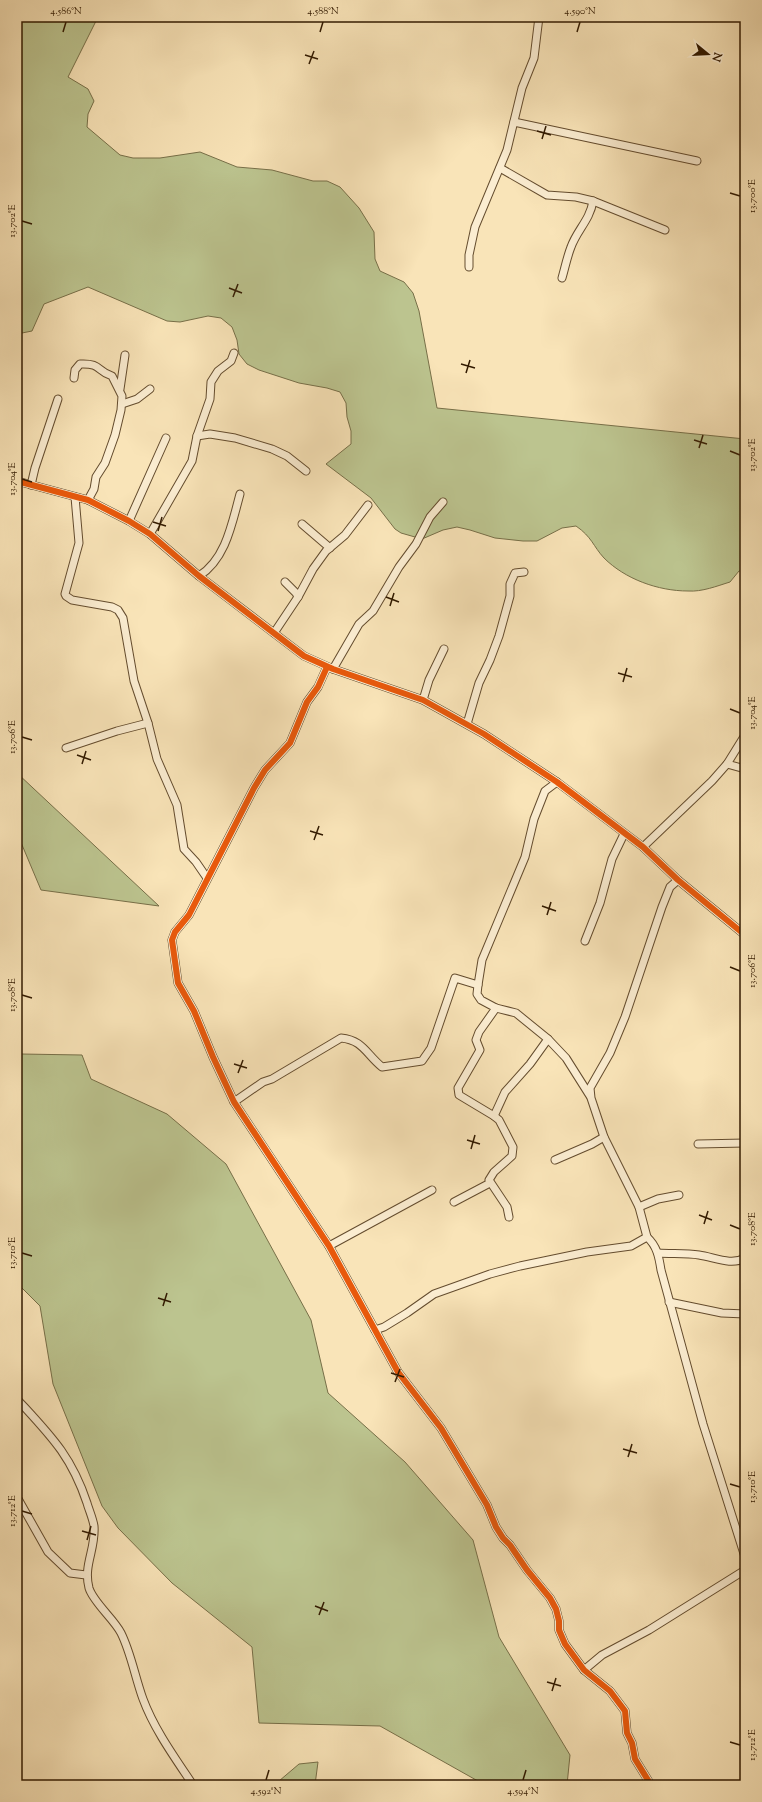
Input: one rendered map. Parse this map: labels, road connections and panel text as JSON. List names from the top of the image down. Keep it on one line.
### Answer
{"north":"right","coordinates":["4.586°N","4.588°N","4.590°N","13.700°E","13.702°E","13.704°E","13.706°E","13.708°E","13.710°E","13.712°E","4.592°N","4.594°N"]}
